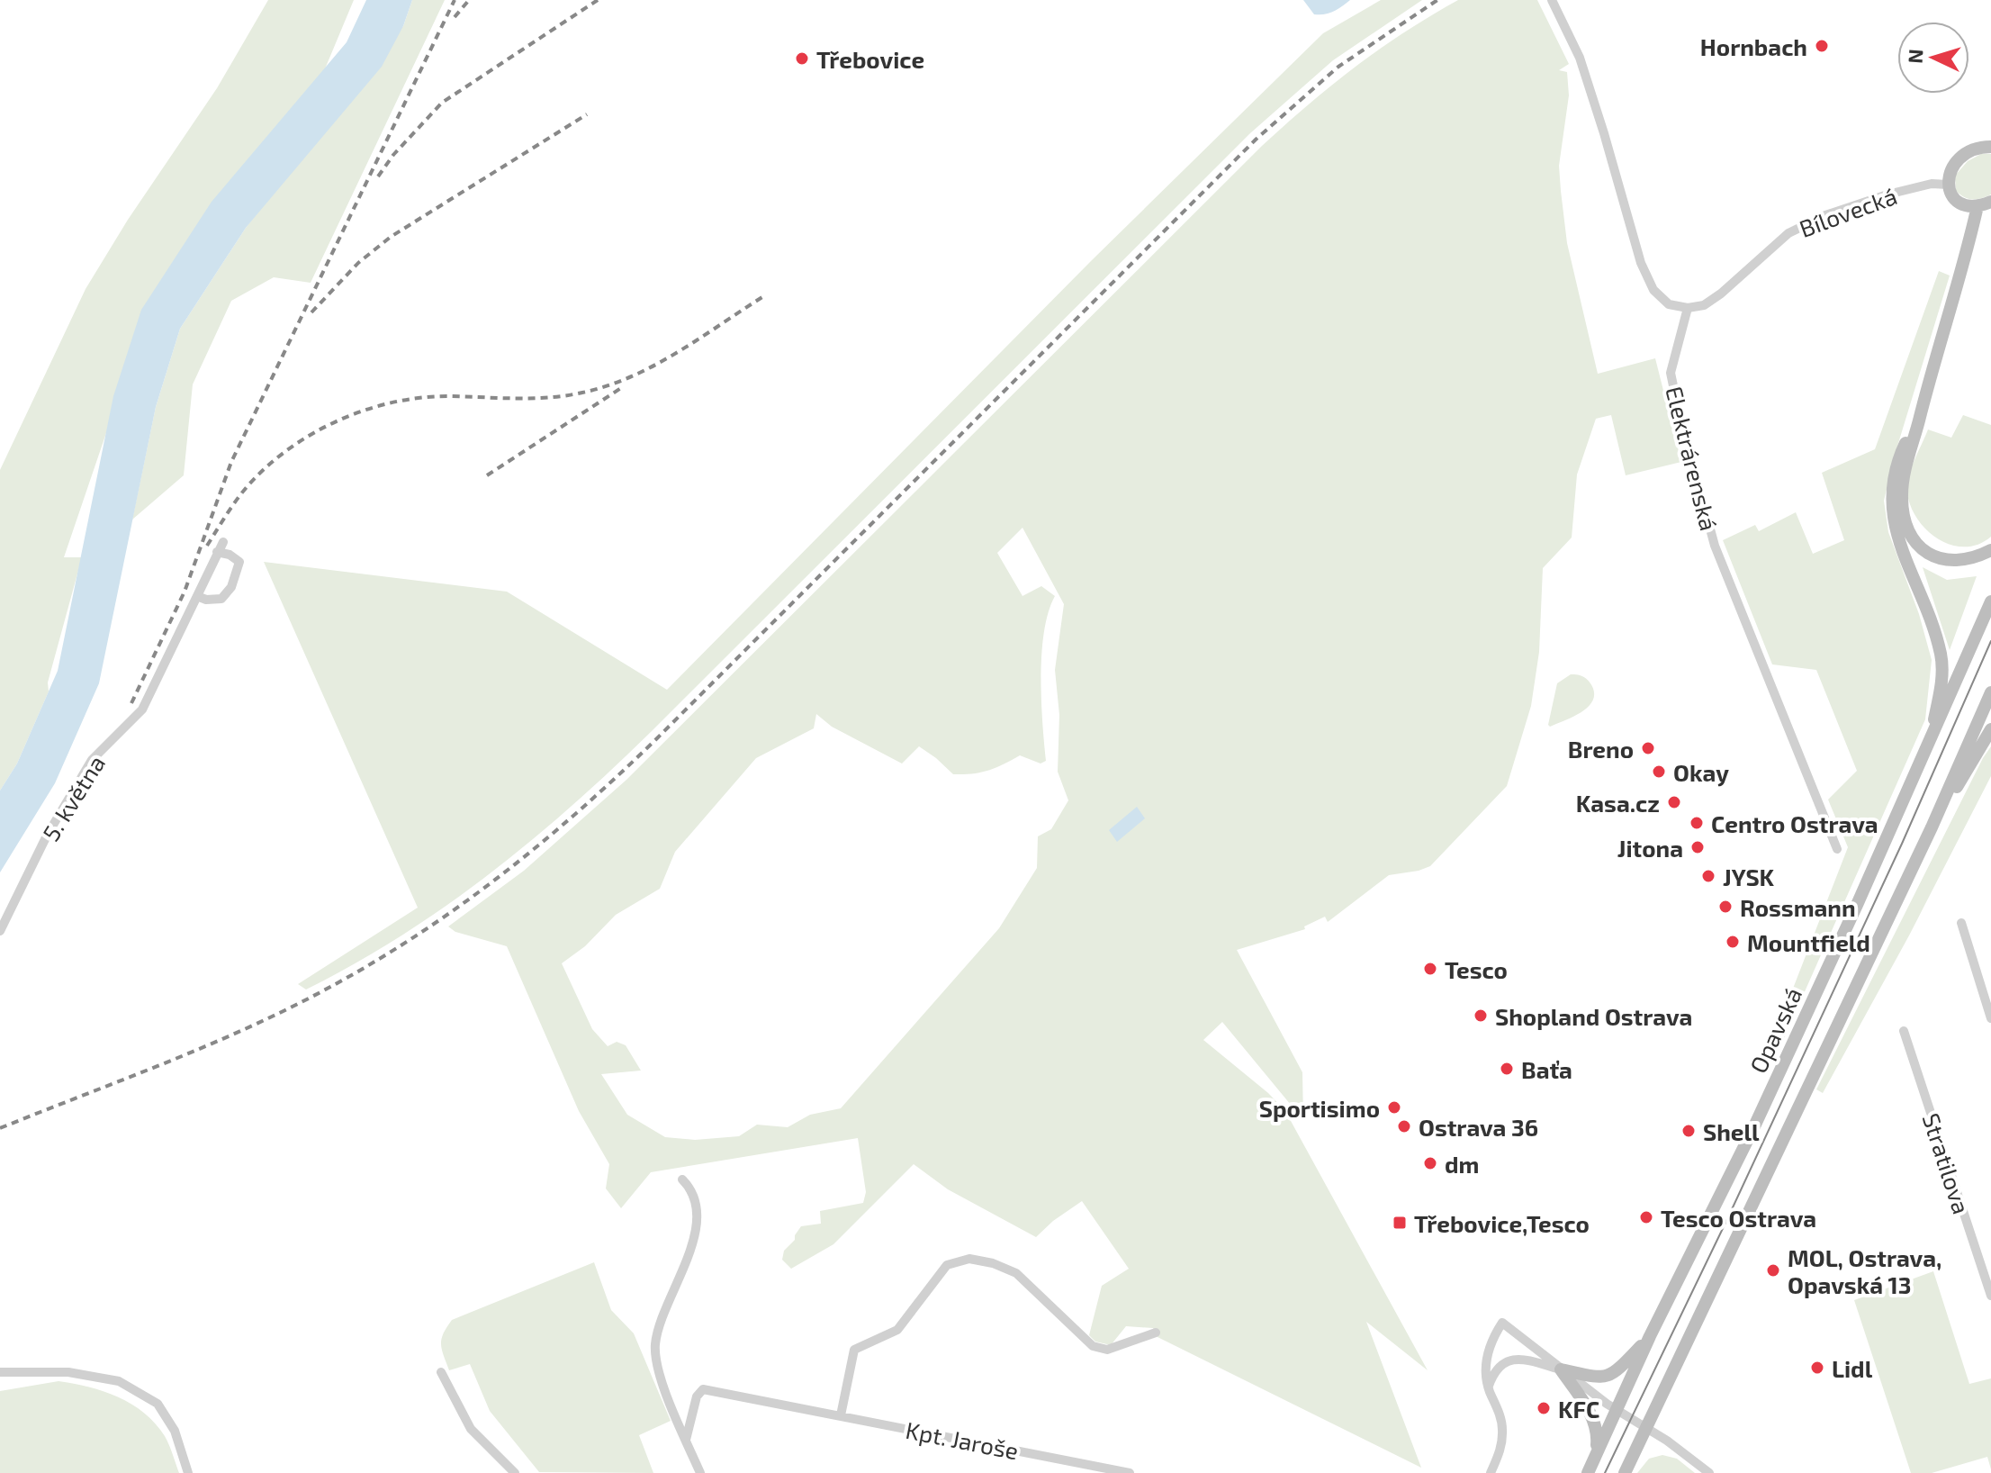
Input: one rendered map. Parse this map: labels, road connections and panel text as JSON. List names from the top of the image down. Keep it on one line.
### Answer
{"streets":{"main road":["Opavská"],"street":["Bílovecká","Elektrárenská","5. května","Stratilova","Kpt. Jaroše"]},"crossings":[["Bílovecká","Elektrárenská"]],"places":{"other":["Hornbach","Třebovice","Breno","Okay","Kasa.cz","Centro Ostrava","Jitona","JYSK","Rossmann","Mountfield","Tesco","Shopland Ostrava","Baťa","Sportisimo","Ostrava 36","Shell","dm","Tesco Ostrava","MOL, Ostrava, Opavská 13","Lidl","KFC"],"transit":["Třebovice,Tesco"]},"north":"left"}
